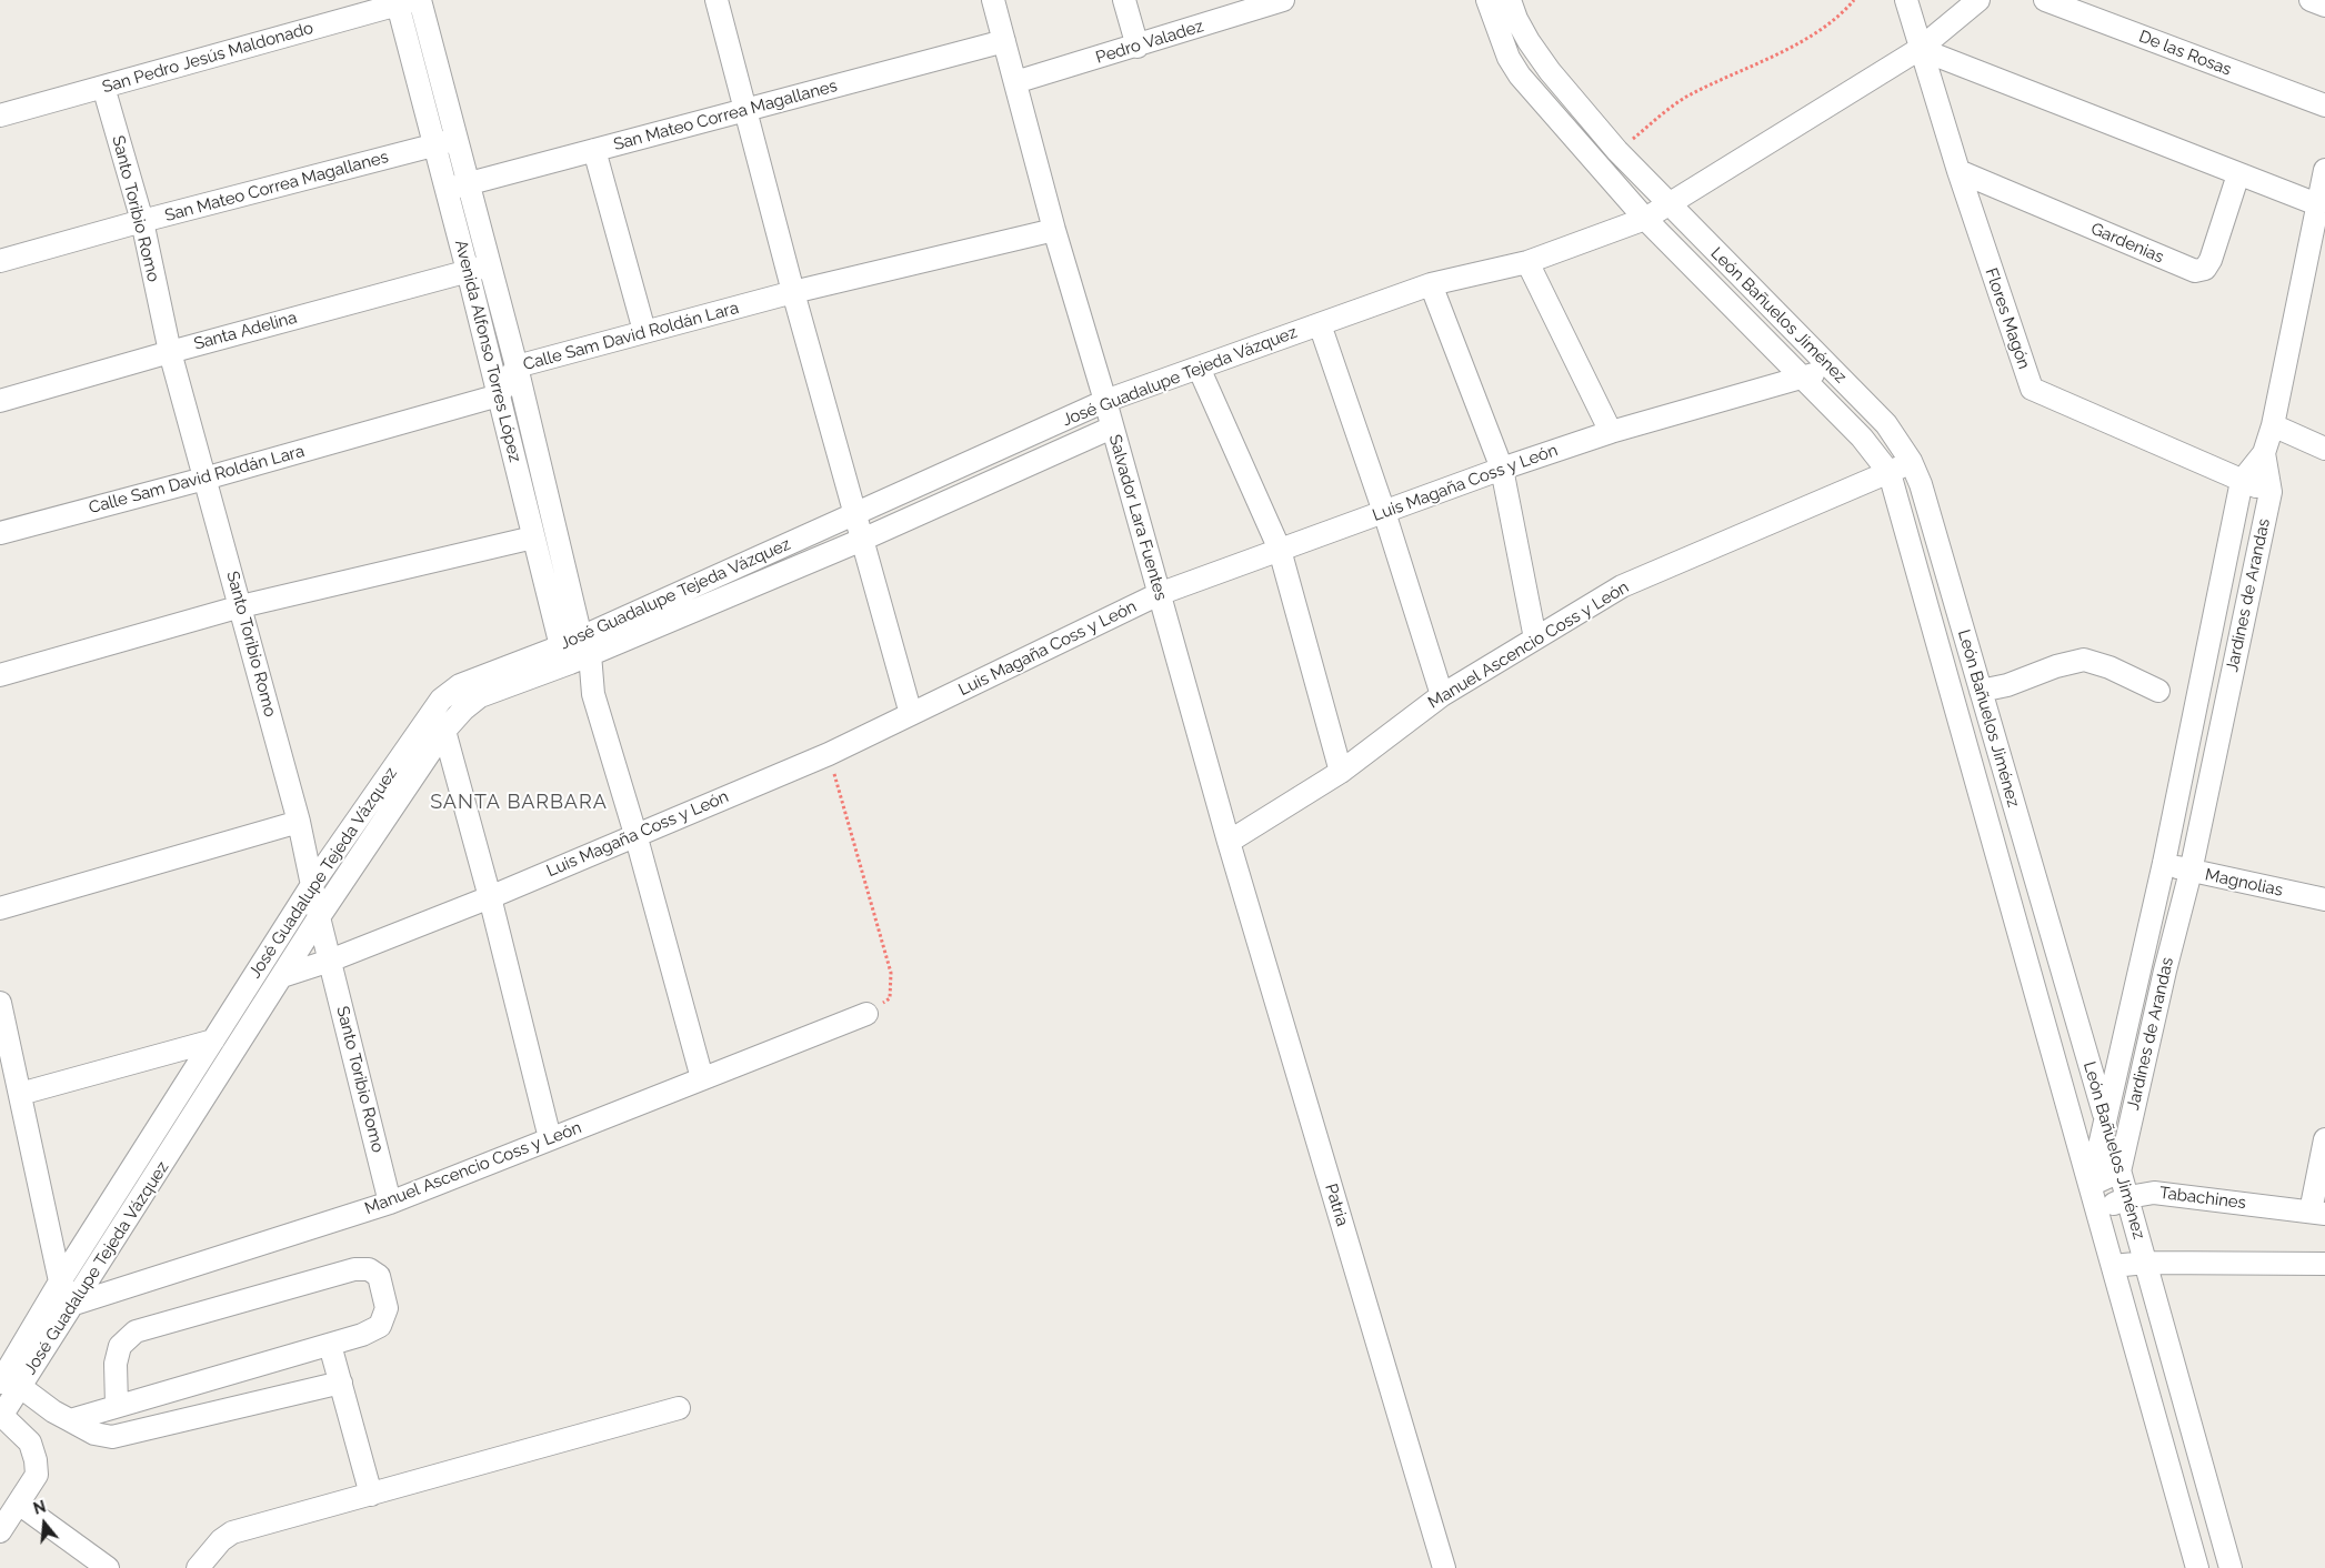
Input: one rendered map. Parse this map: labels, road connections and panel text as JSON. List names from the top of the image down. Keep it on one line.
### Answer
{"streets":{"street":["Pedro Valadez","De las Rosas","San Pedro Jesús Maldonado","San Mateo Correa Magallanes","Santo Toribio Romo","Gardenias","León Bañuelos Jiménez","Flores Magón","Santa Adelina","Calle Sam David Roldán Lara","Avenida Alfonso Torres López","José Guadalupe Tejeda Vázquez","Luis Magaña Coss y León","Salvador Lara Fuentes","Jardines de Arandas","Manuel Ascencio Coss y León","Magnolias","Tabachines","Patria"]},"crossings":[["Pedro Valadez","Salvador Lara Fuentes"],["San Pedro Jesús Maldonado","Santo Toribio Romo"],["San Pedro Jesús Maldonado","Avenida Alfonso Torres López"],["San Mateo Correa Magallanes","Santo Toribio Romo"],["San Mateo Correa Magallanes","Avenida Alfonso Torres López"],["San Mateo Correa Magallanes","Salvador Lara Fuentes"],["Santo Toribio Romo","Santa Adelina"],["Santo Toribio Romo","Calle Sam David Roldán Lara"],["Santo Toribio Romo","José Guadalupe Tejeda Vázquez"],["Santo Toribio Romo","Luis Magaña Coss y León"],["Santo Toribio Romo","Manuel Ascencio Coss y León"],["Gardenias","Flores Magón"],["León Bañuelos Jiménez","José Guadalupe Tejeda Vázquez"],["León Bañuelos Jiménez","Luis Magaña Coss y León"],["León Bañuelos Jiménez","Jardines de Arandas"],["León Bañuelos Jiménez","Manuel Ascencio Coss y León"],["León Bañuelos Jiménez","Tabachines"],["Flores Magón","José Guadalupe Tejeda Vázquez"],["Flores Magón","Jardines de Arandas"],["Santa Adelina","Avenida Alfonso Torres López"],["Calle Sam David Roldán Lara","Avenida Alfonso Torres López"],["Calle Sam David Roldán Lara","Salvador Lara Fuentes"],["Avenida Alfonso Torres López","José Guadalupe Tejeda Vázquez"],["Avenida Alfonso Torres López","Luis Magaña Coss y León"],["Avenida Alfonso Torres López","Manuel Ascencio Coss y León"],["José Guadalupe Tejeda Vázquez","Luis Magaña Coss y León"],["José Guadalupe Tejeda Vázquez","Salvador Lara Fuentes"],["José Guadalupe Tejeda Vázquez","Manuel Ascencio Coss y León"],["Luis Magaña Coss y León","Salvador Lara Fuentes"],["Salvador Lara Fuentes","Manuel Ascencio Coss y León"],["Salvador Lara Fuentes","Patria"],["Jardines de Arandas","Magnolias"],["Manuel Ascencio Coss y León","Patria"]],"districts":["SANTA BARBARA"],"north":"top"}
